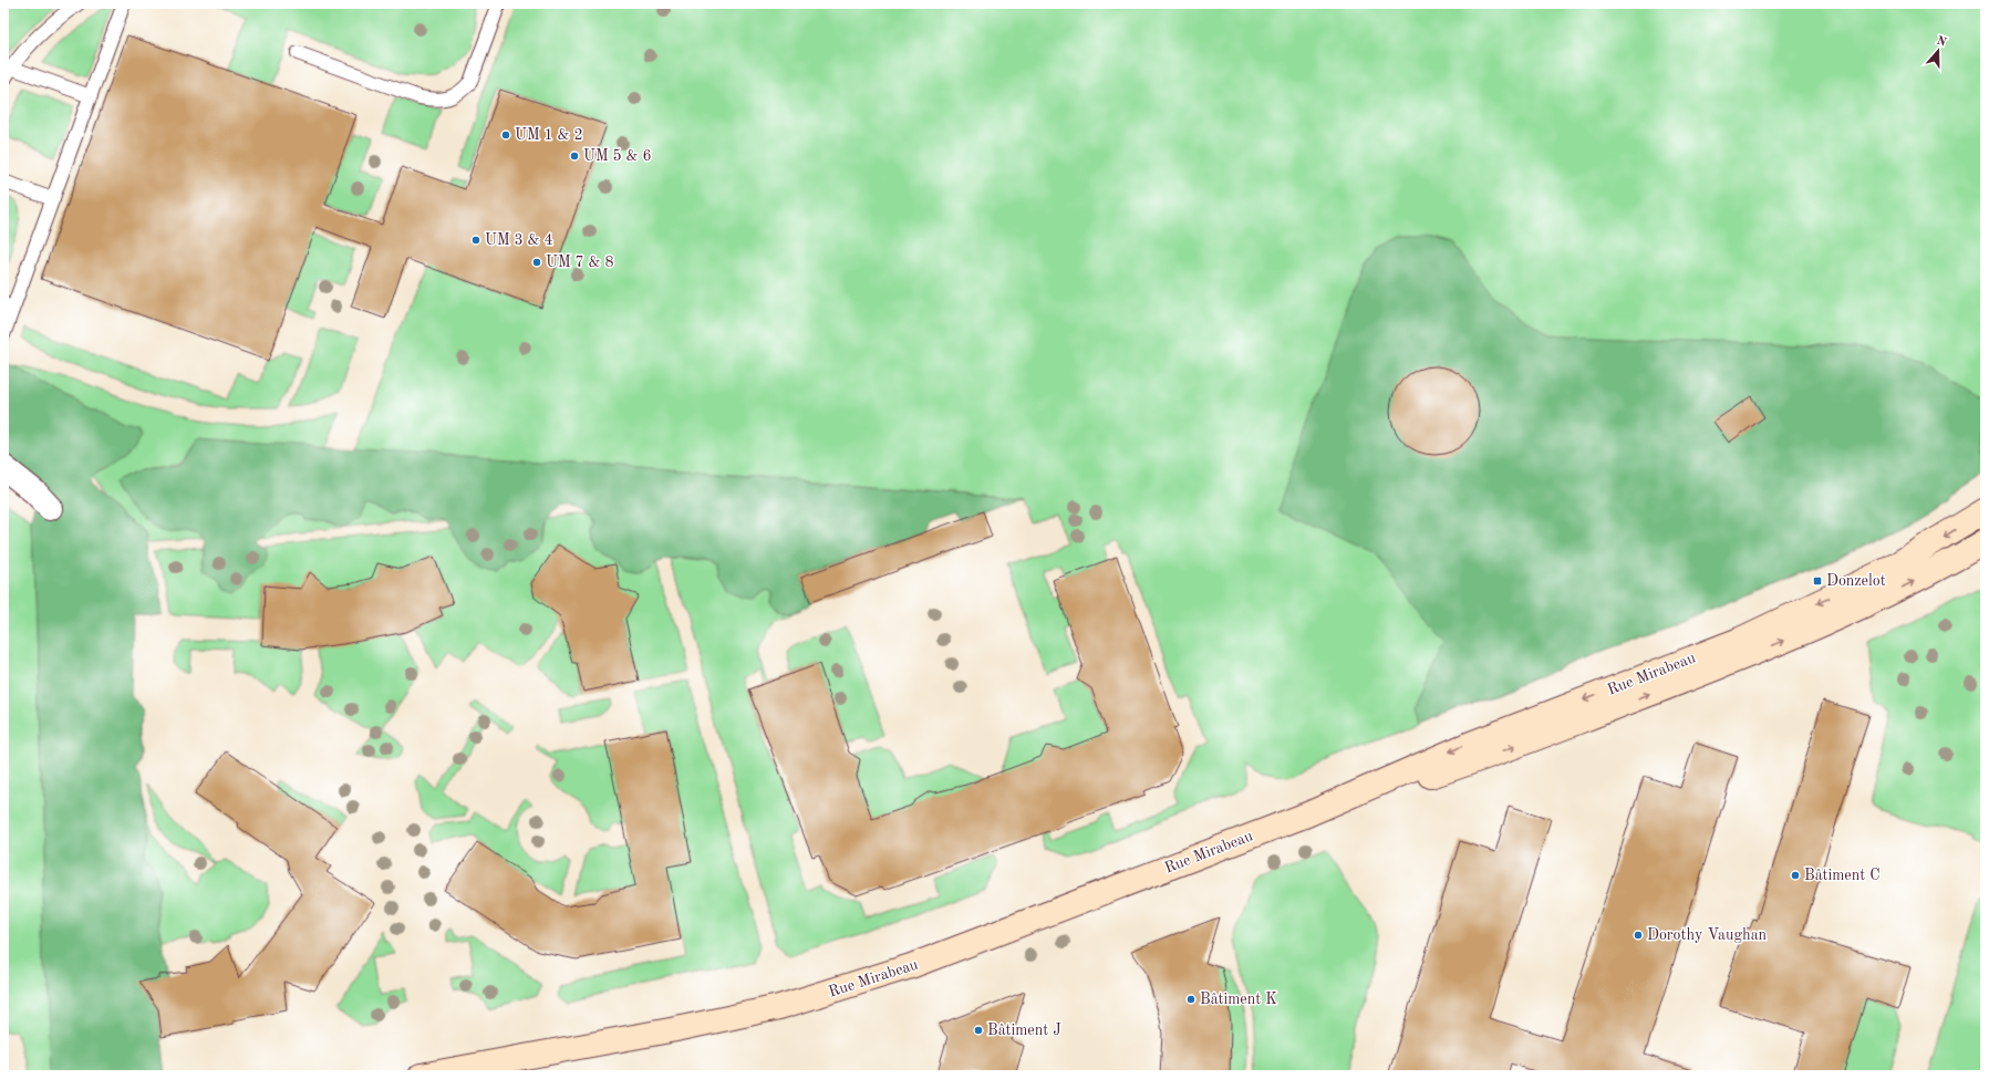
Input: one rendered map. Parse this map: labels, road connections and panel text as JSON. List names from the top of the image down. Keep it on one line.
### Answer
{"streets":{"street":["Rue Mirabeau"]},"places":{"other":["UM 1 & 2","UM 5 & 6","UM 3 & 4","UM 7 & 8","Bâtiment C","Dorothy Vaughan","Bâtiment K","Bâtiment J"],"transit":["Donzelot"]},"north":"top"}
